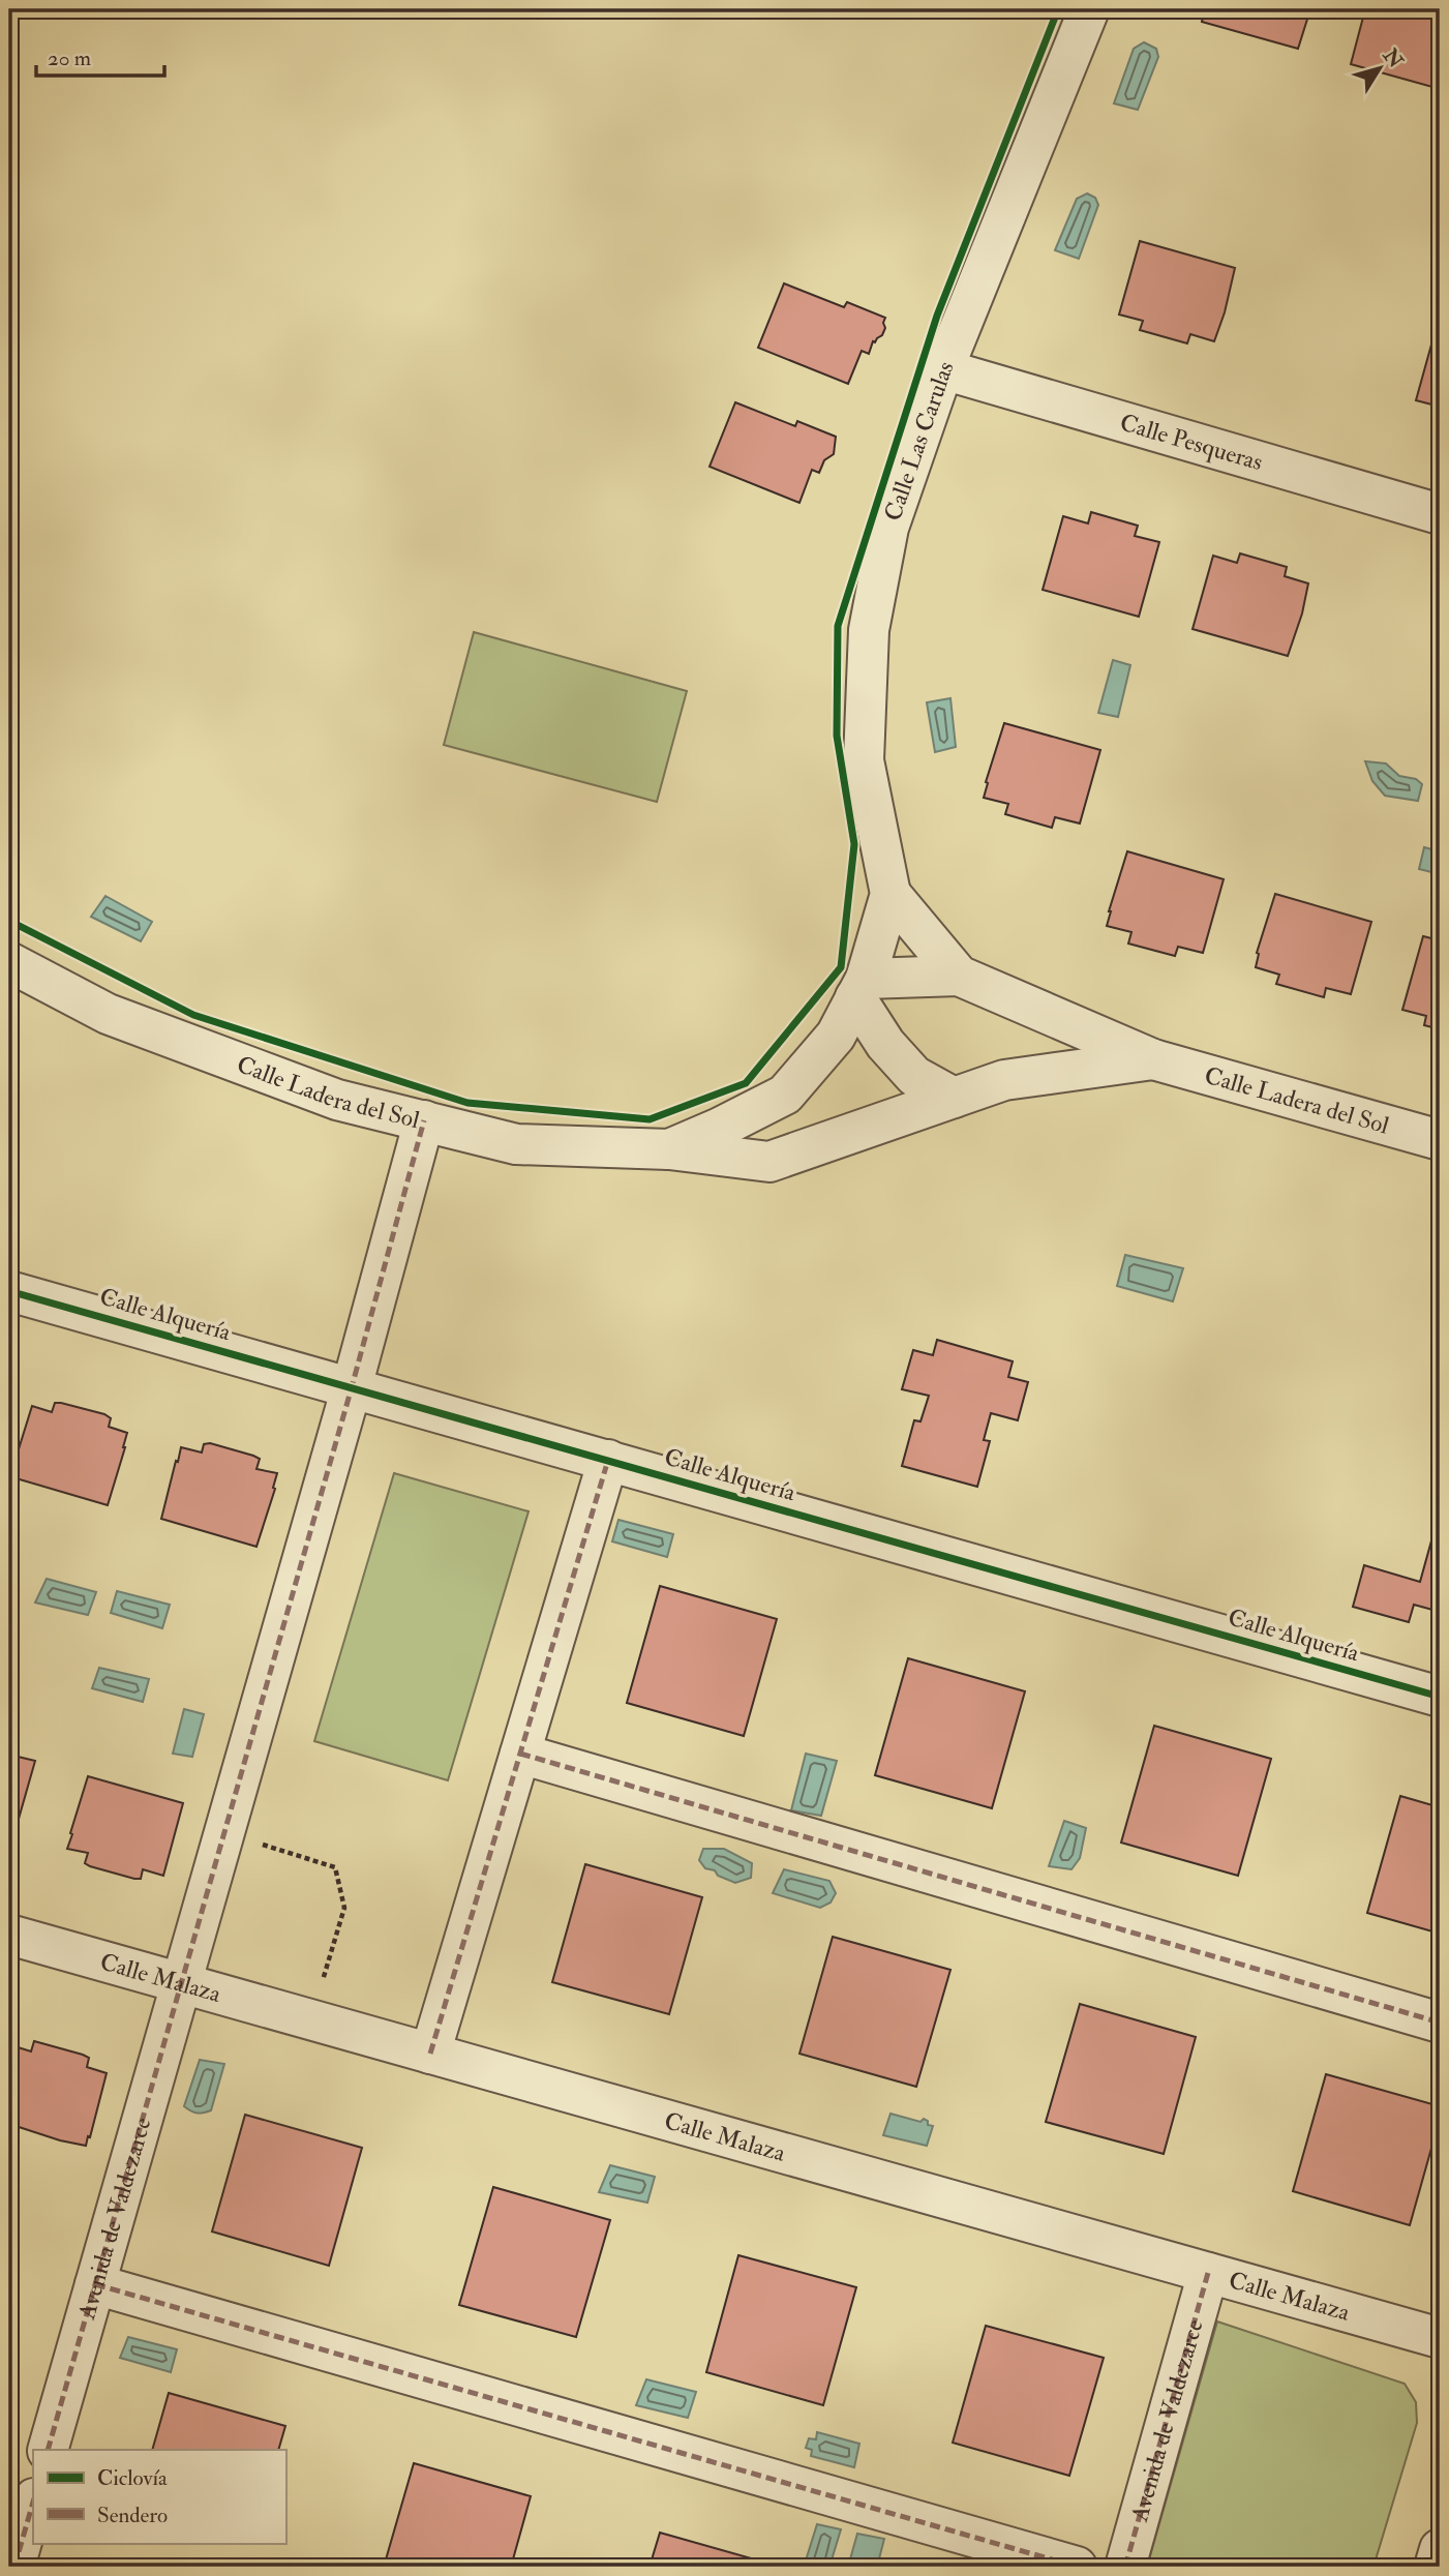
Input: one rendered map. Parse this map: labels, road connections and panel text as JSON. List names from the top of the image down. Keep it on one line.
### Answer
{"streets":{"street":["Calle Las Carulas","Calle Pesqueras","Calle Ladera del Sol","Calle Alquería","Calle Malaza","Avenida de Valdezarce"]},"crossings":[["Calle Las Carulas","Calle Pesqueras"],["Calle Las Carulas","Calle Ladera del Sol"],["Calle Malaza","Avenida de Valdezarce"]],"legend":["Ciclovía","Sendero"],"scale_bar":"20 m","north":"top right"}
